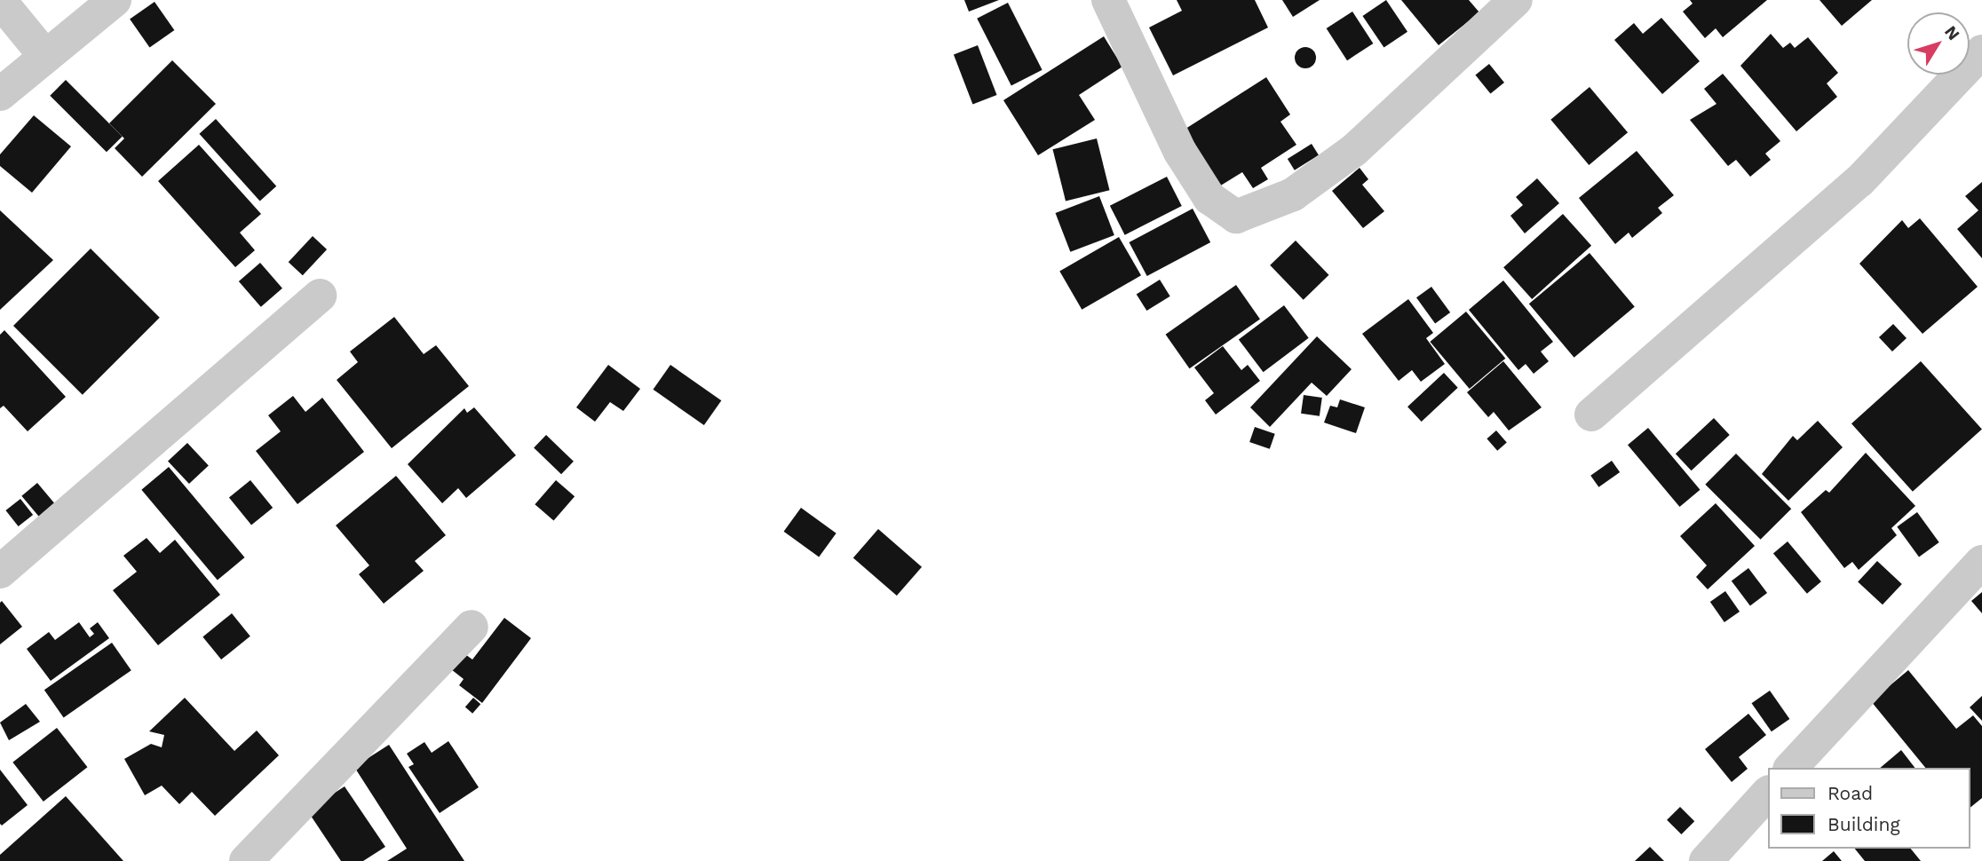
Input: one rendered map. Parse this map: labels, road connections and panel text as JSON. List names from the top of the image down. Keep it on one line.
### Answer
{"legend":["Road","Building"],"north":"top right"}
